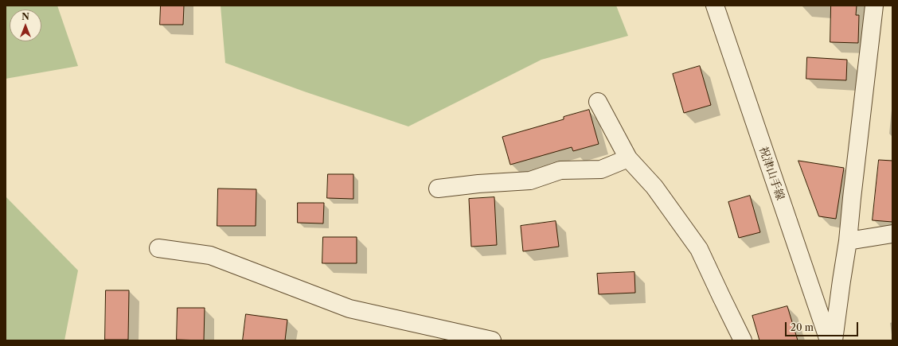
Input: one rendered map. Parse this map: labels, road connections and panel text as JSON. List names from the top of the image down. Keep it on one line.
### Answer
{"streets":{"street":["祝津山手線"]},"scale_bar":"20 m","north":"top"}
